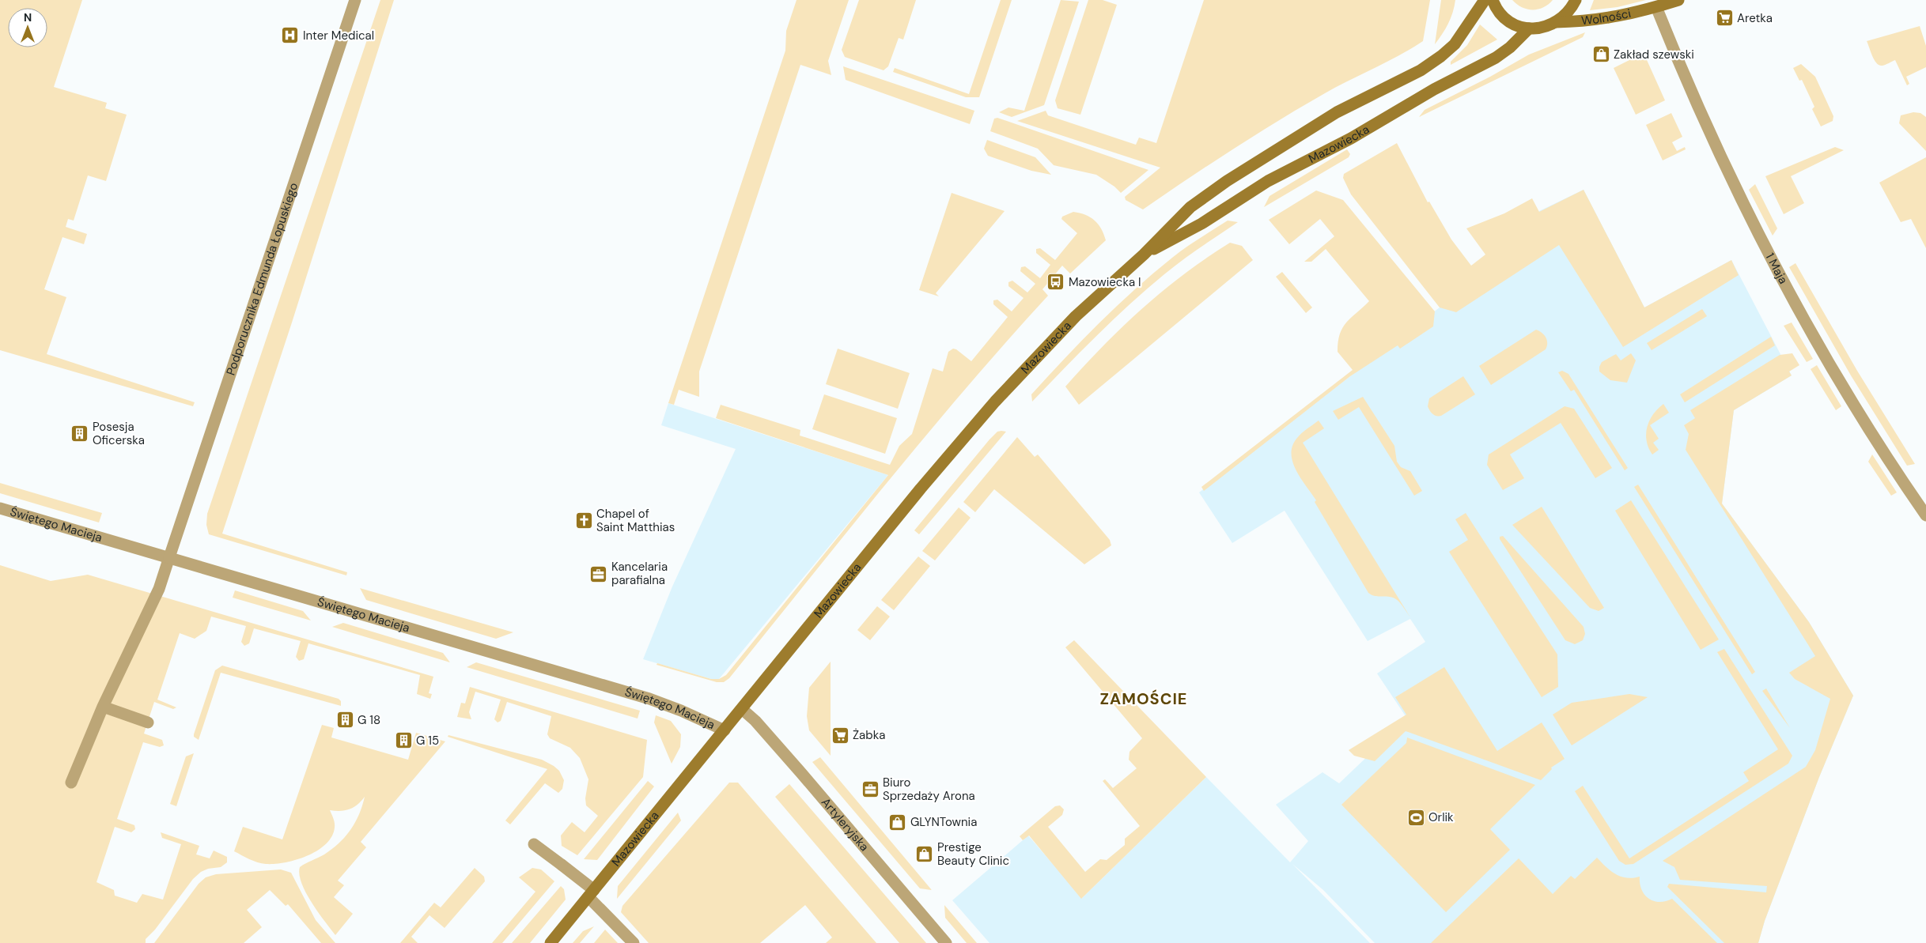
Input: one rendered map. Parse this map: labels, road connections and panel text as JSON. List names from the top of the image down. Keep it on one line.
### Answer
{"streets":{"street":["Wolności","Mazowiecka","1 Maja","Podporucznika Edmunda Łopuskiego","Świętego Macieja","Artyleryjska"]},"crossings":[["Wolności","1 Maja"],["Mazowiecka","Świętego Macieja"],["Mazowiecka","Artyleryjska"],["Podporucznika Edmunda Łopuskiego","Świętego Macieja"]],"districts":["ZAMOŚCIE"],"places":{"supermarket":["Aretka","Żabka"],"hospital":["Inter Medical"],"shop":["Zakład szewski","GLYNTownia","Prestige Beauty Clinic"],"bus stop":["Mazowiecka I"],"building":["Posesja Oficerska","G 18","G 15"],"church":["Chapel of Saint Matthias"],"office":["Kancelaria parafialna","Biuro Sprzedaży Arona"],"sports":["Orlik"]},"north":"top"}
